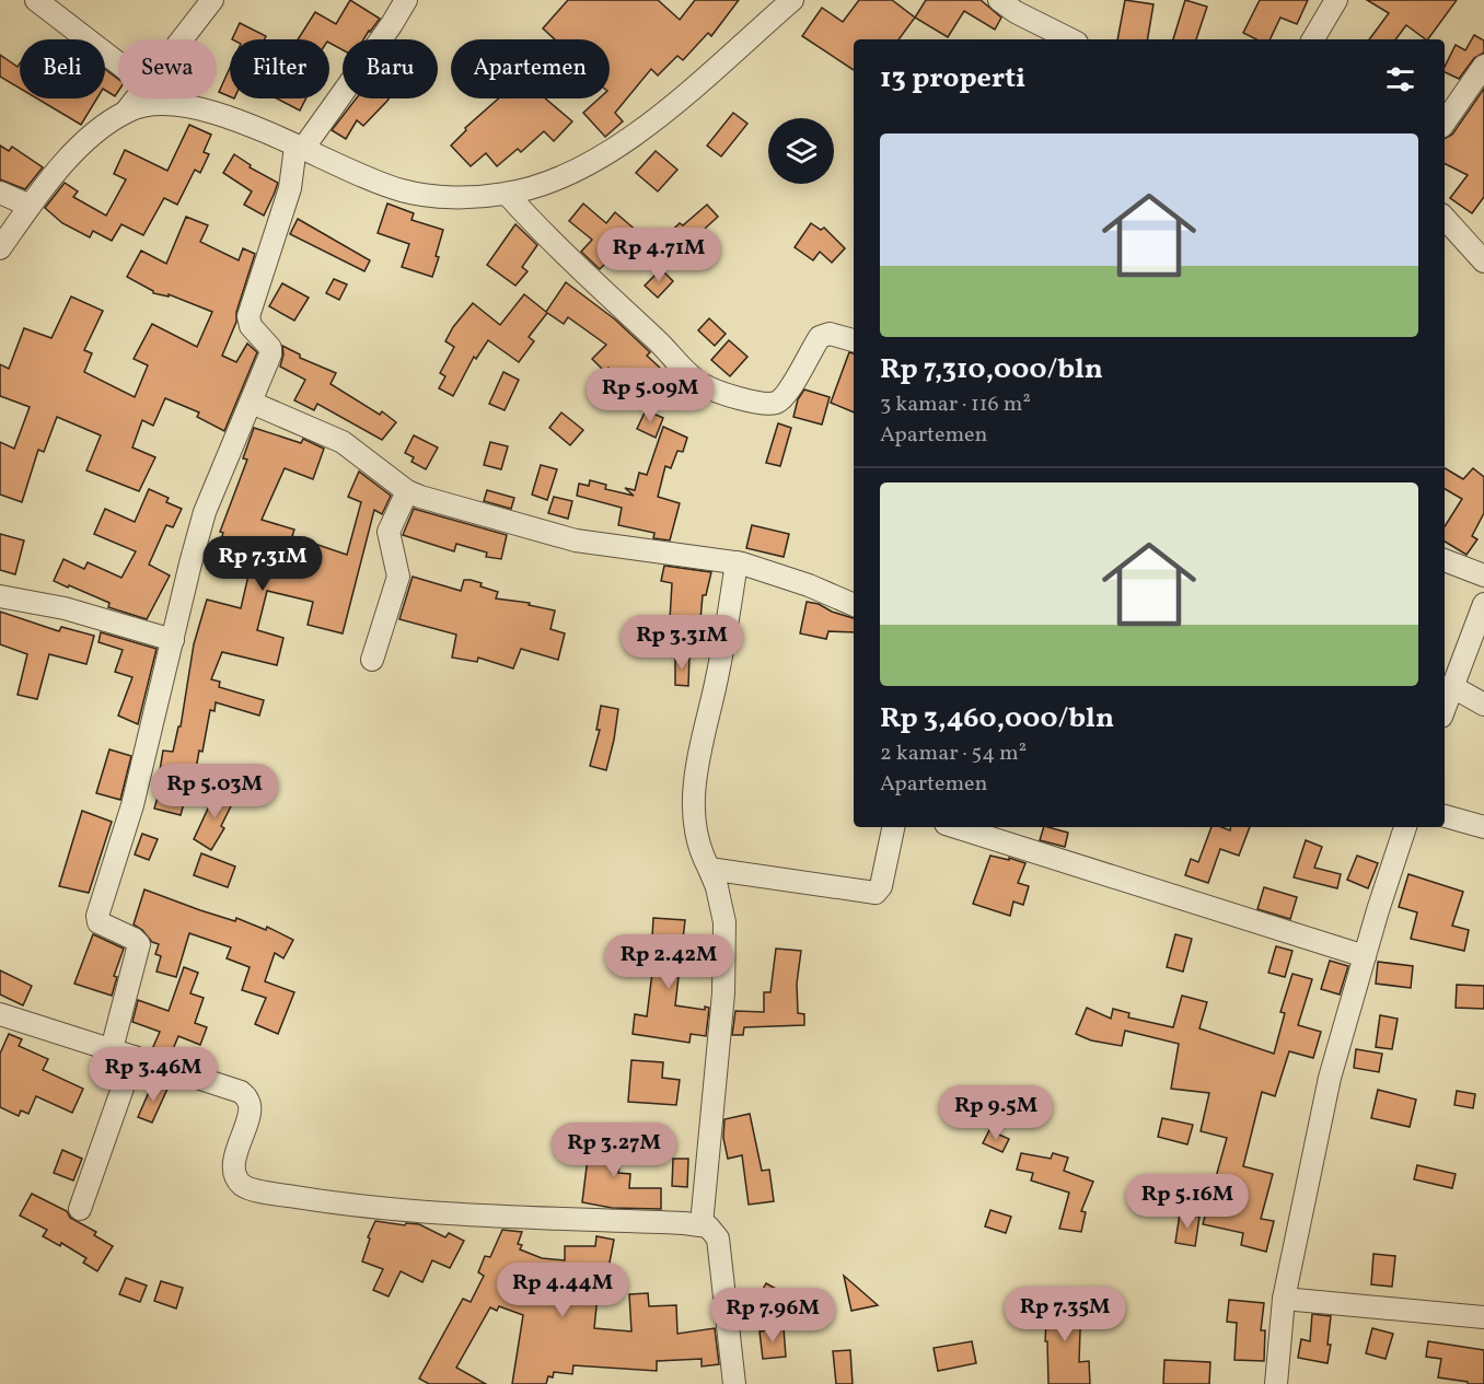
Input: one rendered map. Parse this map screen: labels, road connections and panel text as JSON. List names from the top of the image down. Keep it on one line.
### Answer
{"page":{"chip":["Beli","Sewa","Filter","Baru","Apartemen"],"heading":"13 properti","list":[{"name":"Rp 7,310,000/bln","note":"3 kamar · 116 m² · Apartemen"},{"name":"Rp 3,460,000/bln","note":"2 kamar · 54 m² · Apartemen"}],"price":["Rp 4.71M","Rp 5.09M","Rp 7.31M","Rp 3.31M","Rp 5.03M","Rp 2.42M","Rp 3.46M","Rp 9.5M","Rp 3.27M","Rp 5.16M","Rp 4.44M","Rp 7.35M","Rp 7.96M"]}}
